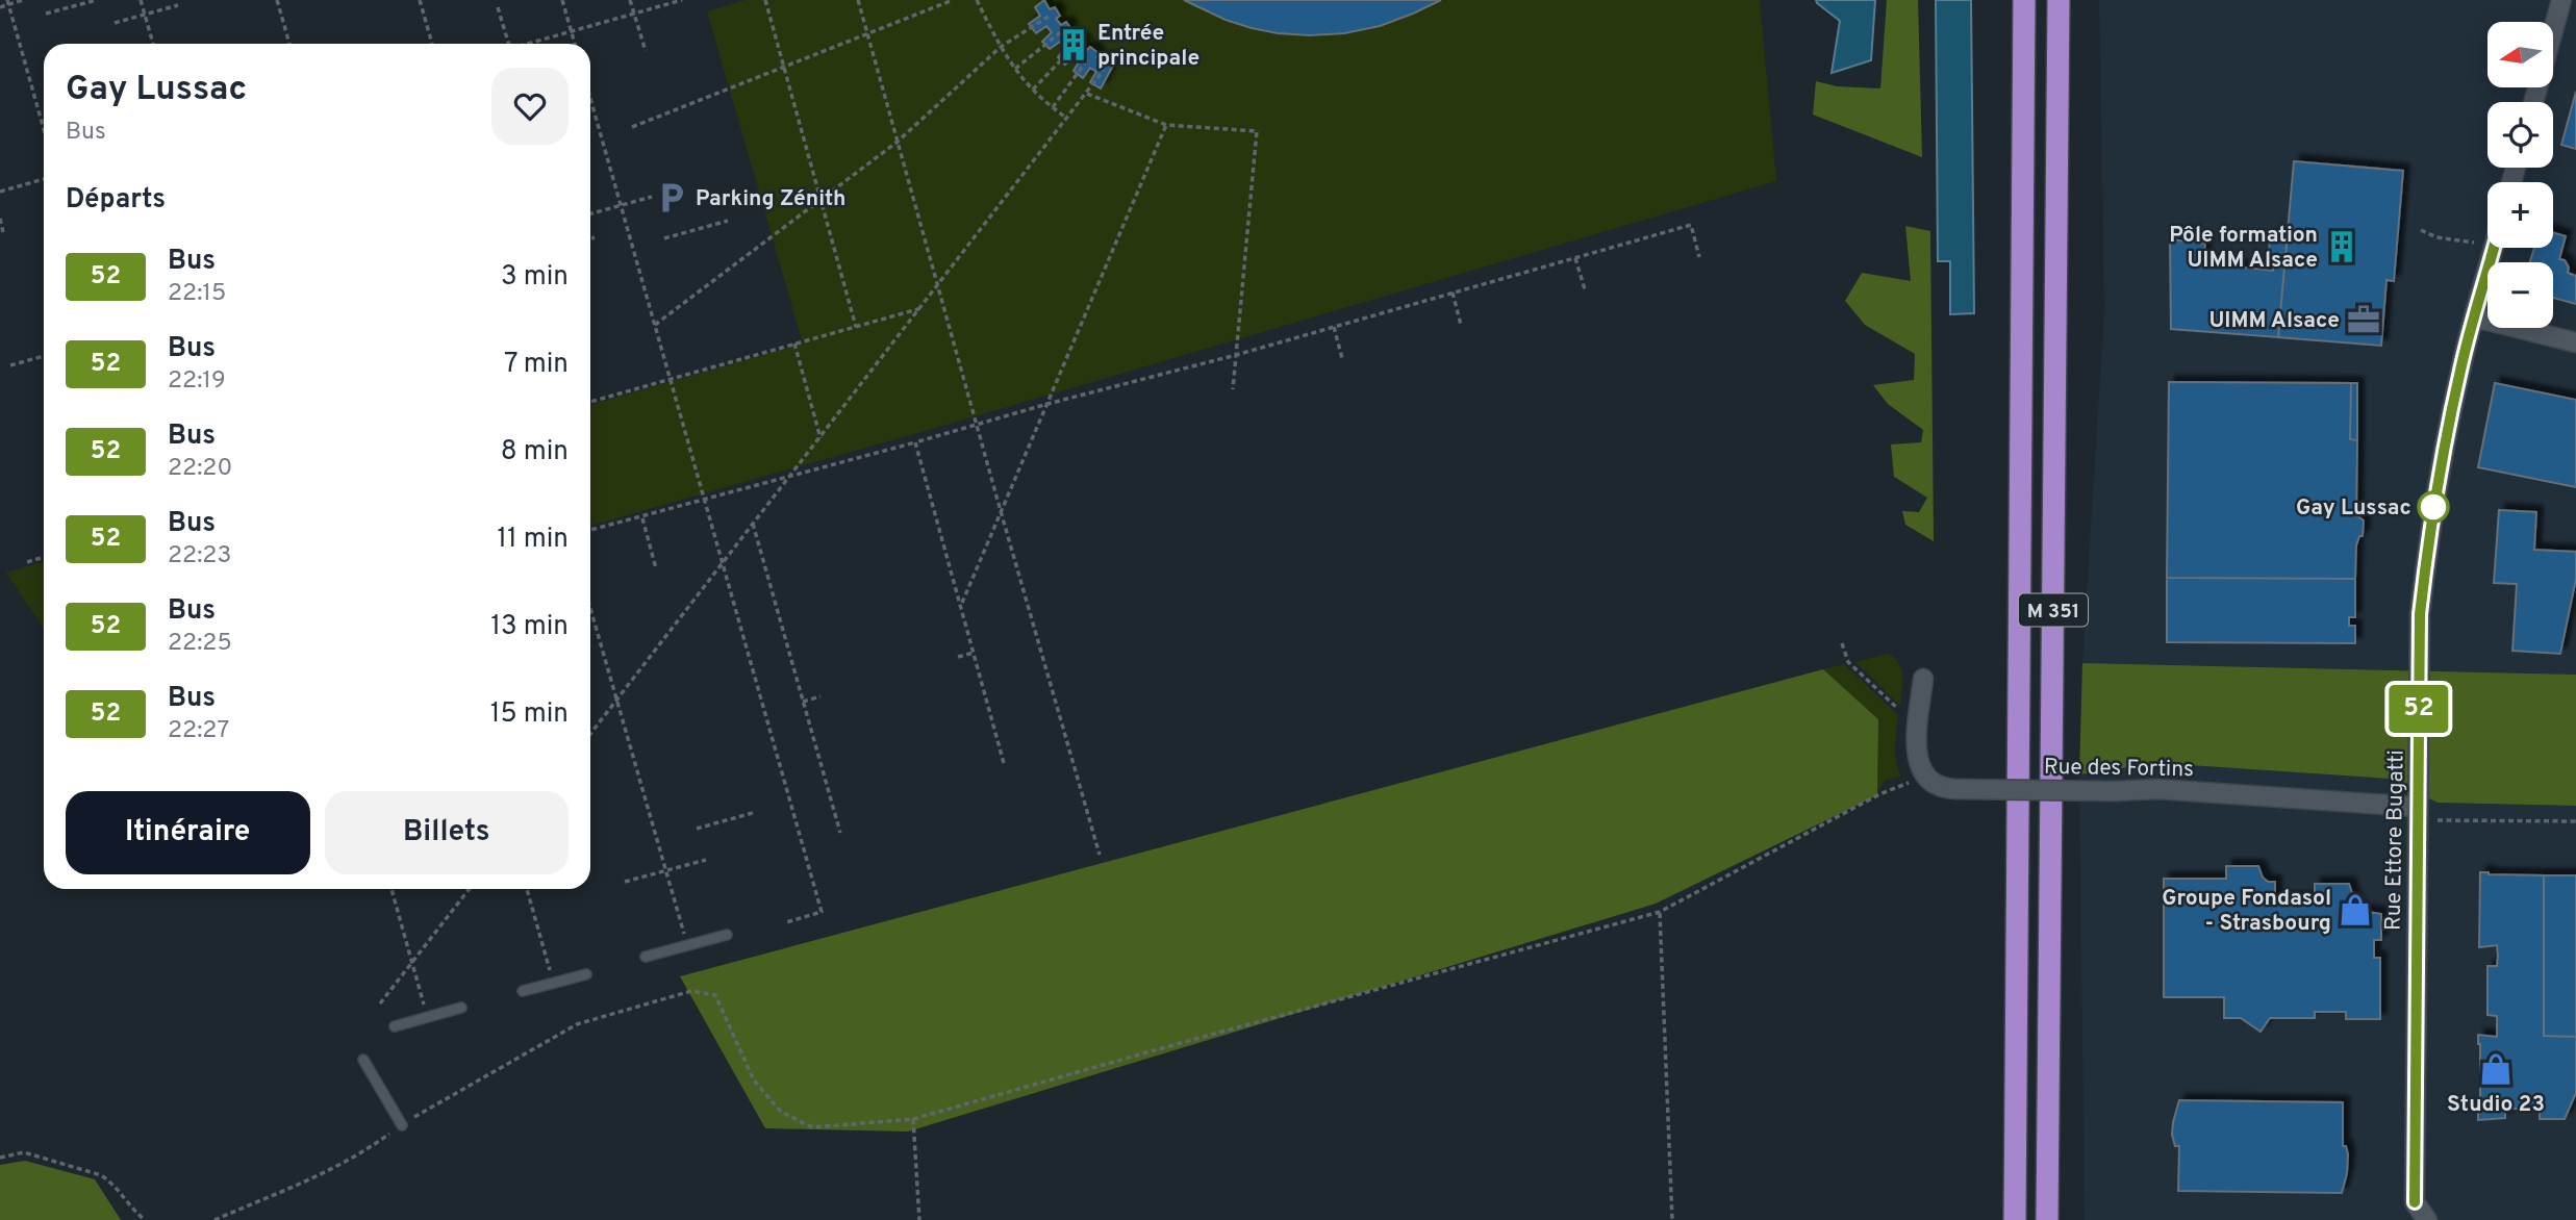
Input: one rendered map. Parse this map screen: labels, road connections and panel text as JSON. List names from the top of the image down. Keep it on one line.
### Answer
{"streets":{"highway":["M 351"],"street":["Rue des Fortins","Rue Ettore Bugatti"]},"crossings":[["Rue des Fortins","Rue Ettore Bugatti"]],"places":{"building":["Entrée principale","Pôle formation UIMM Alsace"],"parking":["Parking Zénith"],"office":["UIMM Alsace"],"other":["Gay Lussac"],"shop":["Groupe Fondasol - Strasbourg","Studio 23"]},"lines":["bus line 52"],"north":"left","page":{"on_map":"52","map_buttons":["+","−"],"heading":[["Gay Lussac","Bus"],"Départs"],"list":[{"mark":"52","name":"Bus","note":"22:15","value":"3 min"},{"mark":"52","name":"Bus","note":"22:19","value":"7 min"},{"mark":"52","name":"Bus","note":"22:20","value":"8 min"},{"mark":"52","name":"Bus","note":"22:23","value":"11 min"},{"mark":"52","name":"Bus","note":"22:25","value":"13 min"},{"mark":"52","name":"Bus","note":"22:27","value":"15 min"}],"buttons":["Itinéraire","Billets"]}}
